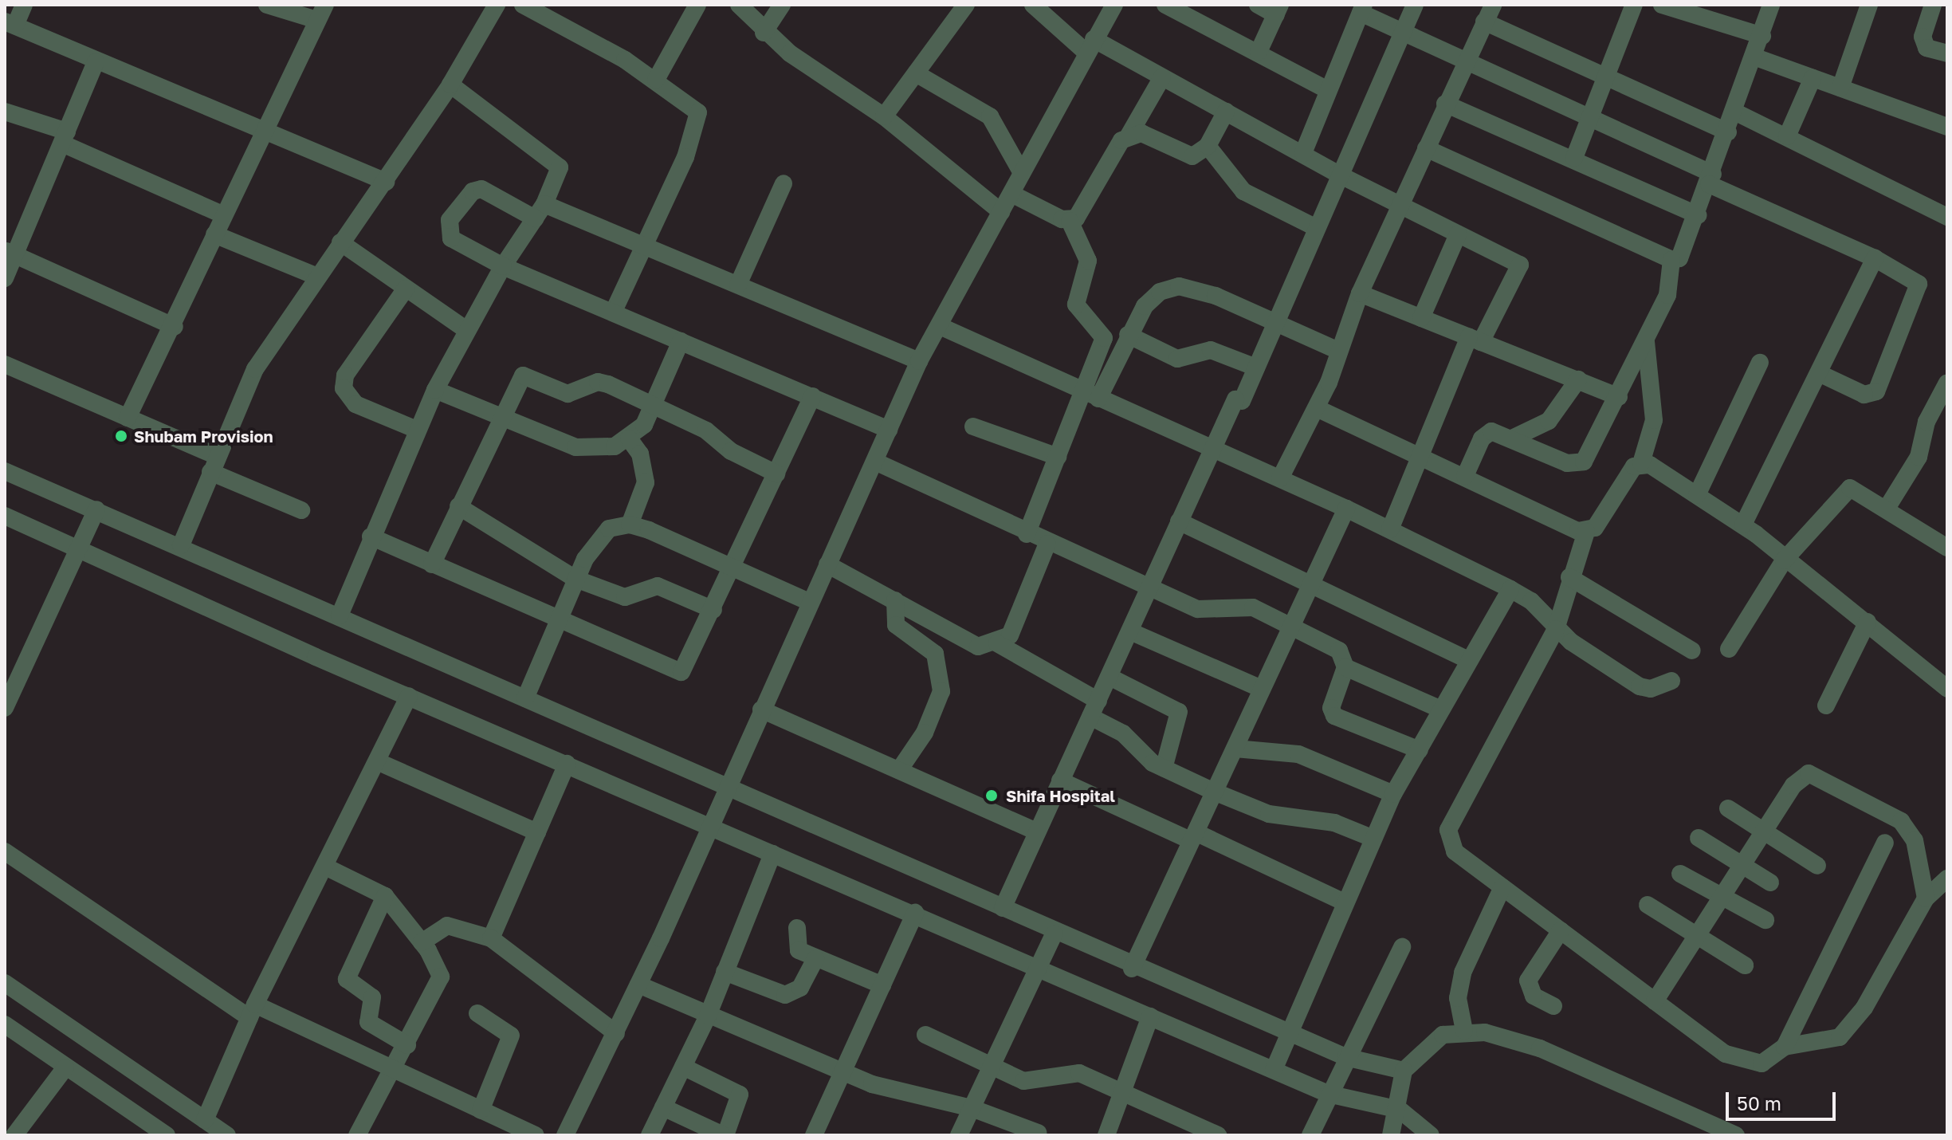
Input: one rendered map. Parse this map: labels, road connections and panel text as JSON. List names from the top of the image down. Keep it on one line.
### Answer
{"places":["Shubam Provision","Shifa Hospital"],"scale_bar":"50 m"}
